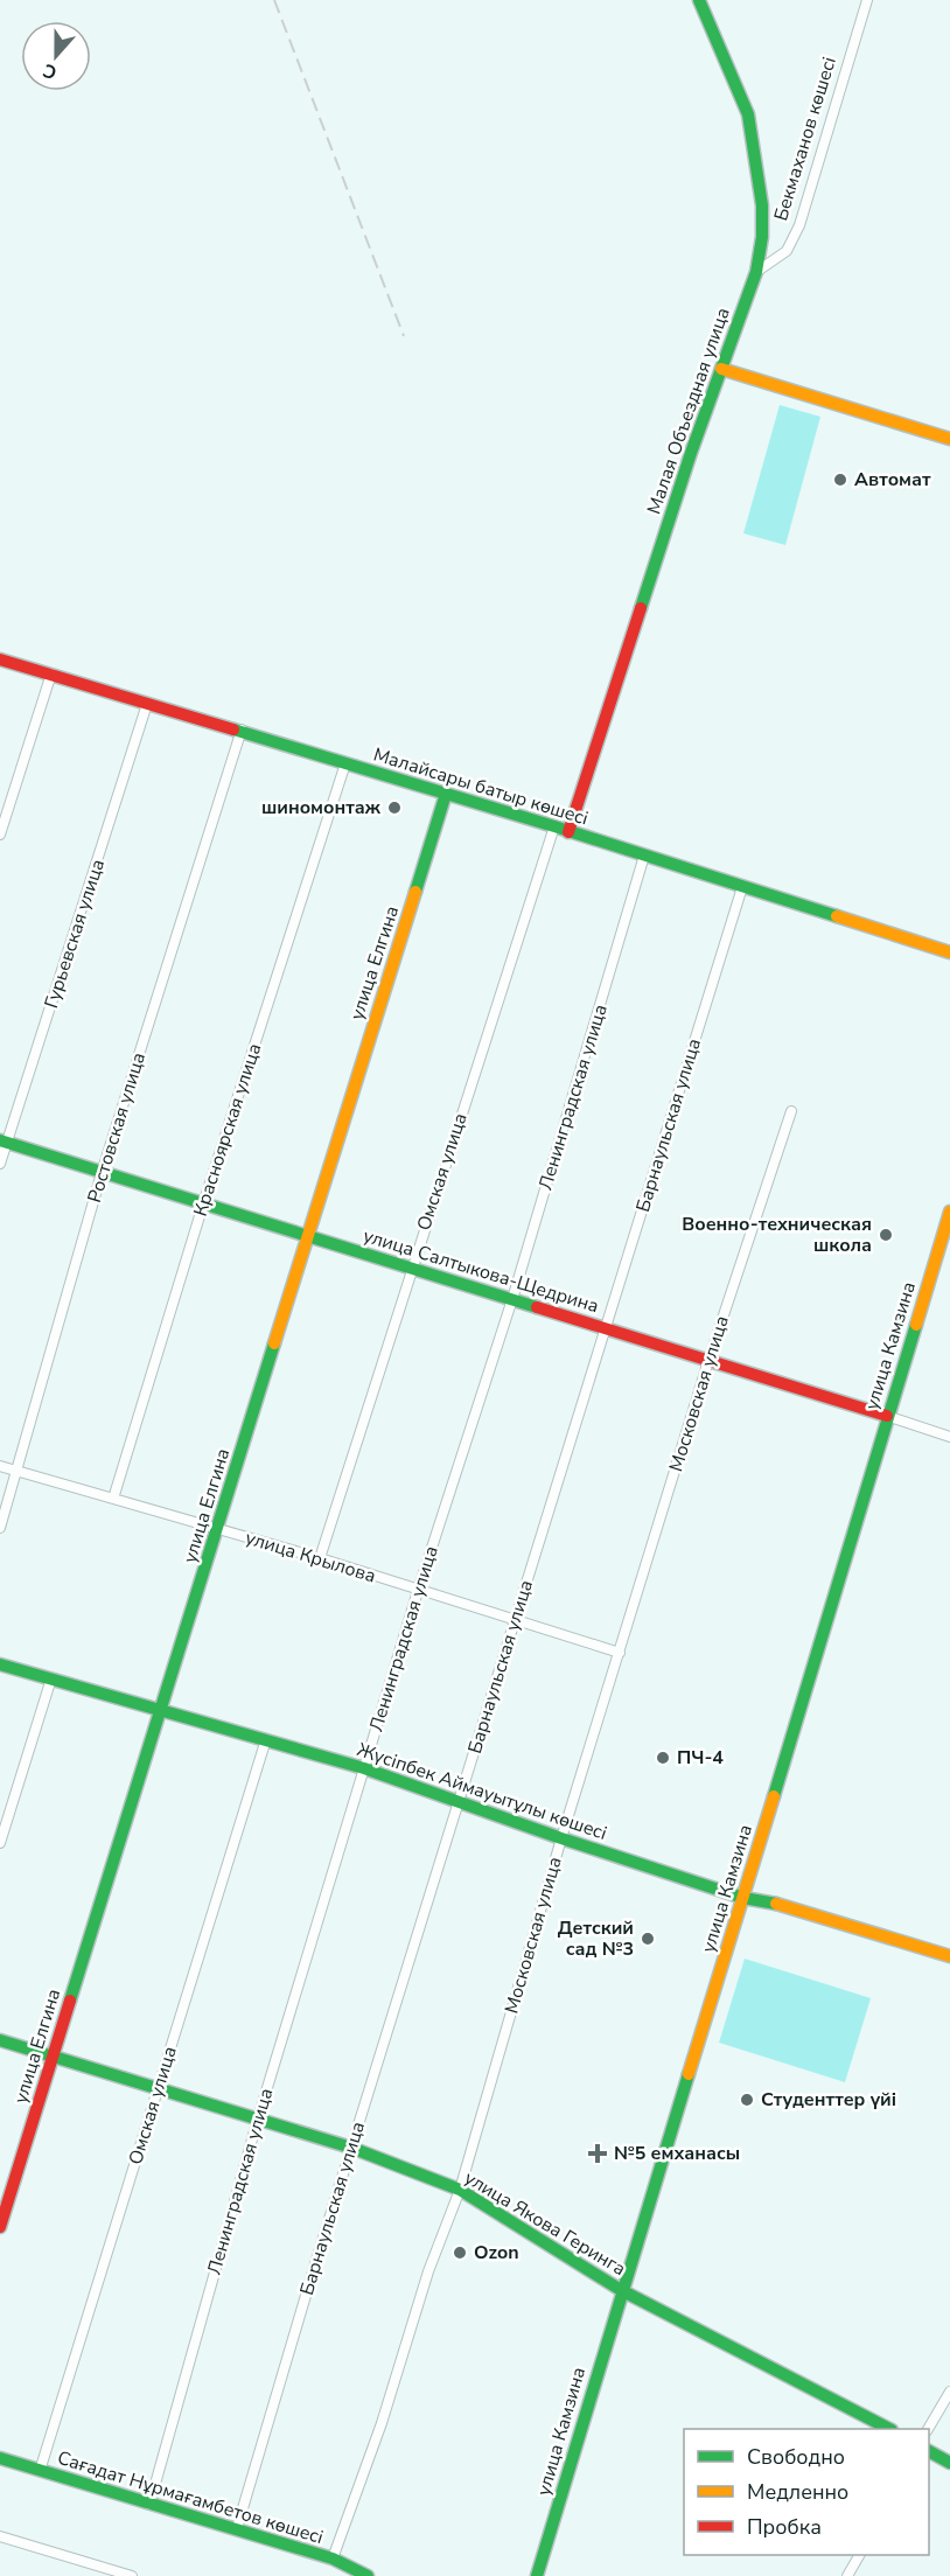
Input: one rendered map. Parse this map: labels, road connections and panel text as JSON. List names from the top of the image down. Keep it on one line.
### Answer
{"streets":{"street":["Бекмаханов көшесі","Малая Объездная улица","Малайсары батыр көшесі","Гурьевская улица","улица Елгина","Ленинградская улица","Барнаульская улица","Ростовская улица","Красноярская улица","Омская улица","улица Салтыкова-Щедрина","улица Камзина","Московская улица","улица Крылова","Жүсіпбек Аймауытұлы көшесі","улица Якова Геринга","Сағадат Нұрмағамбетов көшесі"]},"crossings":[["Бекмаханов көшесі","Малая Объездная улица"],["Малая Объездная улица","Малайсары батыр көшесі"],["Малайсары батыр көшесі","Гурьевская улица"],["Малайсары батыр көшесі","улица Елгина"],["Малайсары батыр көшесі","Ленинградская улица"],["Малайсары батыр көшесі","Барнаульская улица"],["Малайсары батыр көшесі","Ростовская улица"],["Малайсары батыр көшесі","Красноярская улица"],["Малайсары батыр көшесі","Омская улица"],["Гурьевская улица","улица Салтыкова-Щедрина"],["улица Елгина","улица Салтыкова-Щедрина"],["улица Елгина","улица Крылова"],["улица Елгина","Жүсіпбек Аймауытұлы көшесі"],["улица Елгина","улица Якова Геринга"],["Ленинградская улица","улица Салтыкова-Щедрина"],["Ленинградская улица","улица Крылова"],["Ленинградская улица","Жүсіпбек Аймауытұлы көшесі"],["Ленинградская улица","улица Якова Геринга"],["Ленинградская улица","Сағадат Нұрмағамбетов көшесі"],["Барнаульская улица","улица Салтыкова-Щедрина"],["Барнаульская улица","улица Крылова"],["Барнаульская улица","Жүсіпбек Аймауытұлы көшесі"],["Барнаульская улица","улица Якова Геринга"],["Барнаульская улица","Сағадат Нұрмағамбетов көшесі"],["Ростовская улица","улица Салтыкова-Щедрина"],["Ростовская улица","улица Крылова"],["Красноярская улица","улица Салтыкова-Щедрина"],["Красноярская улица","улица Крылова"],["Омская улица","улица Салтыкова-Щедрина"],["Омская улица","улица Крылова"],["Омская улица","Жүсіпбек Аймауытұлы көшесі"],["Омская улица","улица Якова Геринга"],["Омская улица","Сағадат Нұрмағамбетов көшесі"],["улица Салтыкова-Щедрина","улица Камзина"],["улица Салтыкова-Щедрина","Московская улица"],["улица Камзина","Жүсіпбек Аймауытұлы көшесі"],["улица Камзина","улица Якова Геринга"],["Московская улица","улица Крылова"],["Московская улица","Жүсіпбек Аймауытұлы көшесі"],["Московская улица","улица Якова Геринга"],["Московская улица","Сағадат Нұрмағамбетов көшесі"]],"places":{"other":["Автомат","шиномонтаж","Военно-техническая школа","ПЧ-4","Детский сад №3","Студенттер үйі","Ozon"],"health":["№5 емханасы"]},"legend":["Свободно","Медленно","Пробка"],"north":"bottom"}
